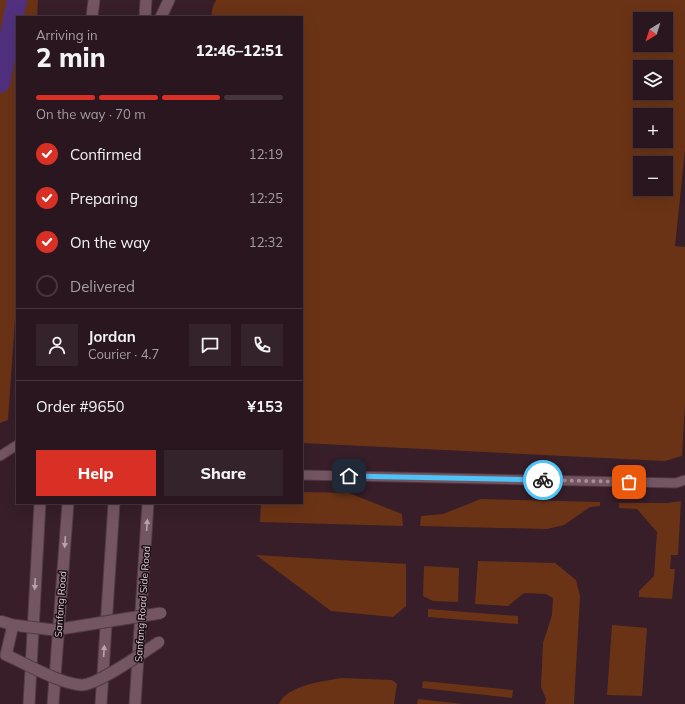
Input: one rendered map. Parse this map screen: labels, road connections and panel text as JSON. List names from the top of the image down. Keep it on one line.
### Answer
{"streets":{"street":["Sanfang Road","Sanfang Road Side Road"]},"north":"bottom left","page":{"map_buttons":["+","−"],"heading":["2 min","Arriving in","12:46–12:51"],"panel":["Jordan","Courier · 4.7","Order #9650","¥153"],"bar":"On the way · 70 m","list":[["Confirmed","12:19"],["Preparing","12:25"],["On the way","12:32"],"Delivered"],"buttons":["Help","Share"]}}
